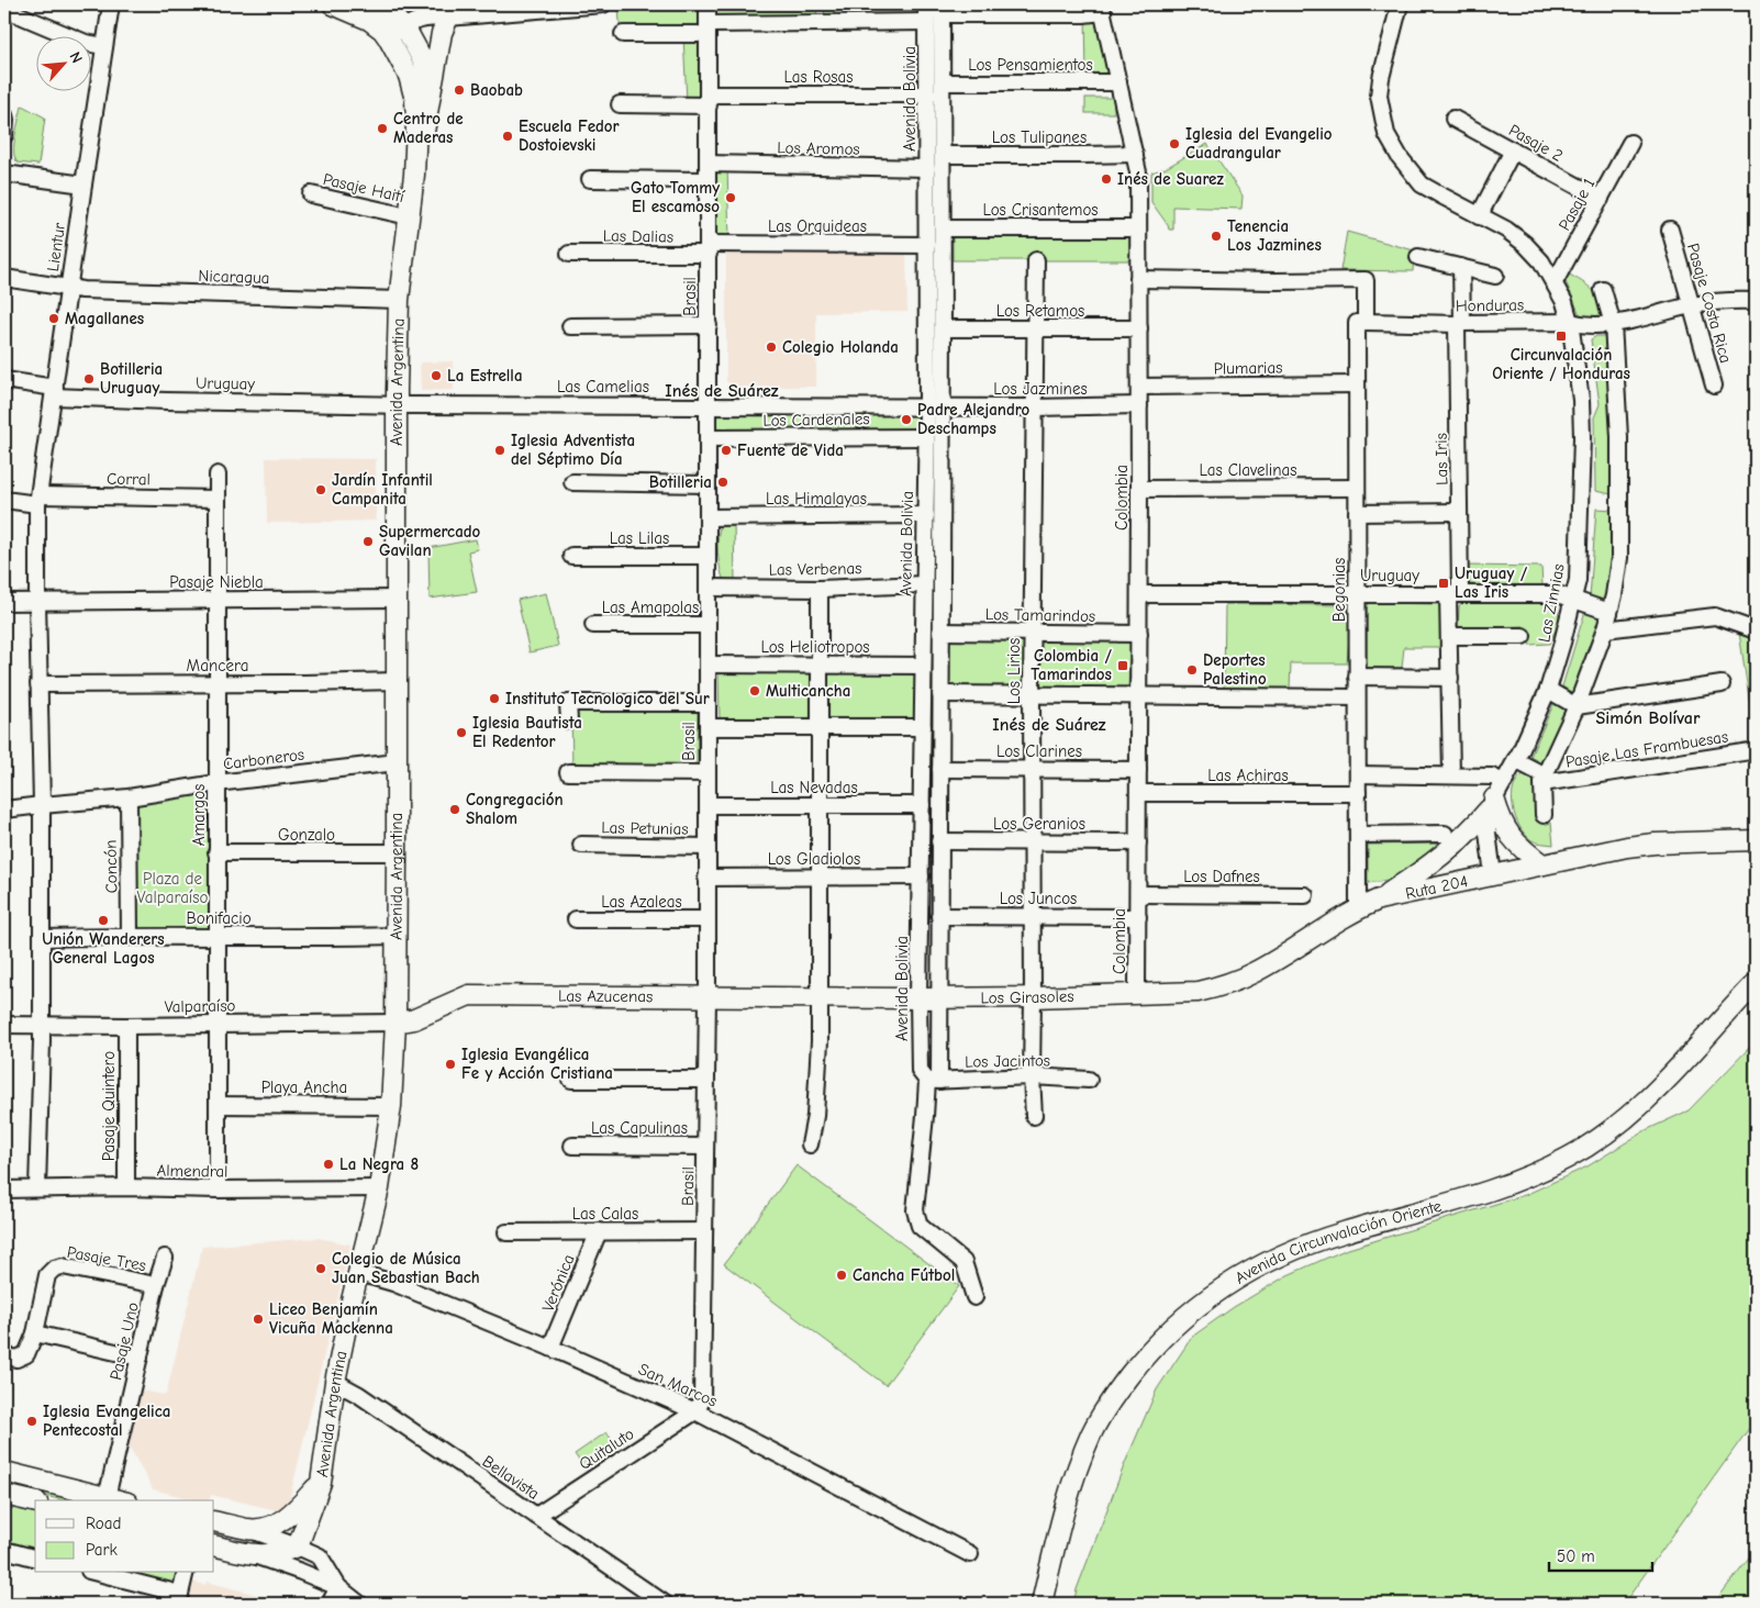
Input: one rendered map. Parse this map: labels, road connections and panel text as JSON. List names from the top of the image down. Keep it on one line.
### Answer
{"streets":{"main road":["Avenida Argentina","Ruta 204","Las Azucenas","Los Girasoles","Avenida Circunvalación Oriente"],"street":["Los Pensamientos","Las Rosas","Avenida Bolivia","Los Tulipanes","Pasaje 2","Los Aromos","Pasaje Haití","Pasaje 1","Los Crisantemos","Las Orquideas","Las Dalias","Lientur","Nicaragua","Brasil","Pasaje Costa Rica","Honduras","Los Retamos","Plumarias","Uruguay","Las Camelias","Los Jazmines","Los Cardenales","Las Iris","Las Clavelinas","Corral","Colombia","Las Himalayas","Las Lilas","Las Verbenas","Pasaje Niebla","Begonias","Las Zinnias","Las Amapolas","Los Tamarindos","Los Heliotropos","Mancera","Los Lirios","Pasaje Las Frambuesas","Los Clarines","Carboneros","Las Achiras","Las Nevadas","Amargos","Los Geranios","Las Petunias","Gonzalo","Los Gladiolos","Concón","Los Dafnes","Los Juncos","Las Azaleas","Bonifacio","Valparaíso","Los Jacintos","Playa Ancha","Pasaje Quintero","Las Capulinas","Almendral","Las Calas","Pasaje Tres","Verónica","Pasaje Uno","San Marcos","Quitaluto","Bellavista"]},"crossings":[["Los Pensamientos","Avenida Bolivia"],["Los Pensamientos","Colombia"],["Las Rosas","Avenida Bolivia"],["Las Rosas","Brasil"],["Avenida Bolivia","Los Tulipanes"],["Avenida Bolivia","Los Aromos"],["Avenida Bolivia","Los Crisantemos"],["Avenida Bolivia","Las Orquideas"],["Avenida Bolivia","Los Retamos"],["Avenida Bolivia","Las Camelias"],["Avenida Bolivia","Los Jazmines"],["Avenida Bolivia","Los Cardenales"],["Avenida Bolivia","Las Himalayas"],["Avenida Bolivia","Las Verbenas"],["Avenida Bolivia","Los Tamarindos"],["Avenida Bolivia","Los Heliotropos"],["Avenida Bolivia","Los Clarines"],["Avenida Bolivia","Las Nevadas"],["Avenida Bolivia","Los Geranios"],["Avenida Bolivia","Los Gladiolos"],["Avenida Bolivia","Los Juncos"],["Avenida Bolivia","Las Azucenas"],["Avenida Bolivia","Los Girasoles"],["Avenida Bolivia","Los Jacintos"],["Los Tulipanes","Colombia"],["Pasaje 2","Pasaje 1"],["Los Aromos","Brasil"],["Pasaje Haití","Avenida Argentina"],["Pasaje 1","Las Zinnias"],["Los Crisantemos","Colombia"],["Las Orquideas","Las Dalias"],["Las Orquideas","Brasil"],["Las Dalias","Brasil"],["Lientur","Nicaragua"],["Lientur","Uruguay"],["Lientur","Corral"],["Lientur","Pasaje Niebla"],["Lientur","Mancera"],["Lientur","Carboneros"],["Lientur","Bonifacio"],["Lientur","Valparaíso"],["Lientur","Almendral"],["Nicaragua","Avenida Argentina"],["Brasil","Las Camelias"],["Brasil","Los Cardenales"],["Brasil","Las Himalayas"],["Brasil","Las Lilas"],["Brasil","Las Verbenas"],["Brasil","Las Amapolas"],["Brasil","Los Heliotropos"],["Brasil","Las Nevadas"],["Brasil","Las Petunias"],["Brasil","Los Gladiolos"],["Brasil","Las Azaleas"],["Brasil","Las Azucenas"],["Brasil","Las Capulinas"],["Brasil","Las Calas"],["Brasil","San Marcos"],["Brasil","Quitaluto"],["Pasaje Costa Rica","Honduras"],["Honduras","Las Iris"],["Honduras","Begonias"],["Honduras","Las Zinnias"],["Los Retamos","Colombia"],["Los Retamos","Los Lirios"],["Plumarias","Colombia"],["Plumarias","Begonias"],["Avenida Argentina","Uruguay"],["Avenida Argentina","Las Camelias"],["Avenida Argentina","Pasaje Niebla"],["Avenida Argentina","Mancera"],["Avenida Argentina","Carboneros"],["Avenida Argentina","Gonzalo"],["Avenida Argentina","Bonifacio"],["Avenida Argentina","Las Azucenas"],["Avenida Argentina","Valparaíso"],["Avenida Argentina","Playa Ancha"],["Avenida Argentina","Almendral"],["Avenida Argentina","San Marcos"],["Avenida Argentina","Bellavista"],["Uruguay","Las Camelias"],["Uruguay","Las Iris"],["Uruguay","Colombia"],["Uruguay","Begonias"],["Uruguay","Las Zinnias"],["Las Camelias","Los Jazmines"],["Los Jazmines","Colombia"],["Los Jazmines","Los Lirios"],["Las Clavelinas","Colombia"],["Las Clavelinas","Begonias"],["Corral","Amargos"],["Colombia","Begonias"],["Colombia","Los Tamarindos"],["Colombia","Los Clarines"],["Colombia","Las Achiras"],["Colombia","Los Geranios"],["Colombia","Los Dafnes"],["Colombia","Ruta 204"],["Colombia","Los Juncos"],["Colombia","Los Girasoles"],["Pasaje Niebla","Amargos"],["Begonias","Las Achiras"],["Begonias","Ruta 204"],["Las Zinnias","Ruta 204"],["Los Tamarindos","Los Lirios"],["Mancera","Amargos"],["Los Lirios","Los Clarines"],["Los Lirios","Los Geranios"],["Los Lirios","Los Juncos"],["Los Lirios","Los Girasoles"],["Los Lirios","Los Jacintos"],["Carboneros","Amargos"],["Carboneros","Concón"],["Amargos","Gonzalo"],["Amargos","Bonifacio"],["Amargos","Valparaíso"],["Amargos","Playa Ancha"],["Amargos","Almendral"],["Concón","Bonifacio"],["Ruta 204","Los Girasoles"],["Las Azucenas","Los Girasoles"],["Las Azucenas","Valparaíso"],["Valparaíso","Pasaje Quintero"],["Pasaje Quintero","Almendral"],["Las Calas","Verónica"],["Pasaje Tres","Pasaje Uno"],["Verónica","San Marcos"],["San Marcos","Quitaluto"],["Quitaluto","Bellavista"]],"districts":["Inés de Suárez","Simón Bolívar","Inés de Suárez"],"parks":["Plaza de Valparaíso"],"places":{"other":["Baobab","Centro de Maderas","Escuela Fedor Dostoievski","Iglesia del Evangelio Cuadrangular","Inés de Suarez","Gato Tommy El escamoso","Tenencia Los Jazmines","Magallanes","Colegio Holanda","La Estrella","Botilleria Uruguay","Padre Alejandro Deschamps","Iglesia Adventista del Séptimo Día","Fuente de Vida","Botilleria","Jardín Infantil Campanita","Supermercado Gavilan","Deportes Palestino","Multicancha","Instituto Tecnologico del Sur","Iglesia Bautista El Redentor","Congregación Shalom","Unión Wanderers General Lagos","Iglesia Evangélica Fe y Acción Cristiana","La Negra 8","Colegio de Música Juan Sebastian Bach","Cancha Fútbol","Liceo Benjamín Vicuña Mackenna","Iglesia Evangelica Pentecostal"],"transit":["Circunvalación Oriente / Honduras","Uruguay / Las Iris","Colombia / Tamarindos"]},"legend":["Road","Park"],"scale_bar":"50 m","north":"top right"}
